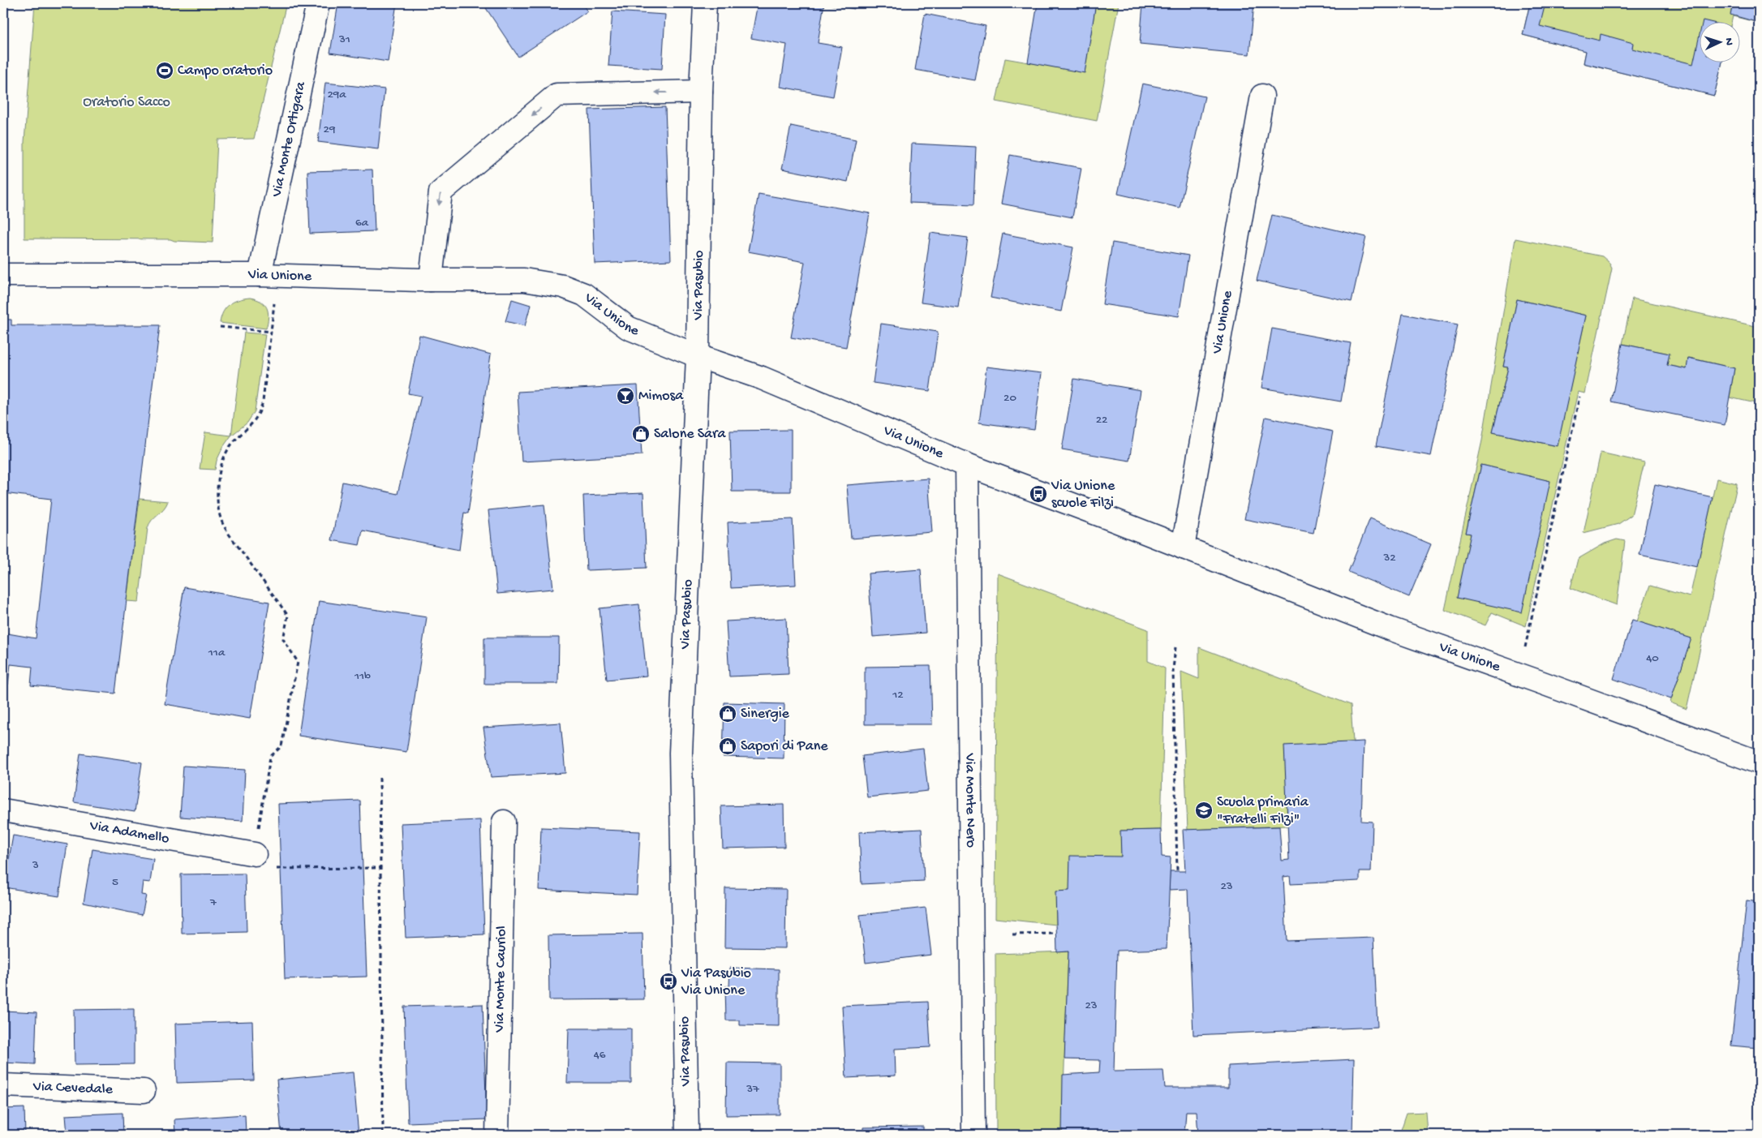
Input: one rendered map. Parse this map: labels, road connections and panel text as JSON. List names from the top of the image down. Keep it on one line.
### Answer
{"streets":{"street":["Via Monte Ortigara","Via Unione","Via Pasubio","Via Monte Nero","Via Adamello","Via Monte Cauriol","Via Cevedale"]},"crossings":[["Via Monte Ortigara","Via Unione"],["Via Unione","Via Pasubio"],["Via Unione","Via Monte Nero"]],"parks":["Oratorio Sacco"],"places":{"sports":["Campo oratorio"],"bar":["Mimosa"],"shop":["Salone Sara","Sinergie","Sapori di Pane"],"bus stop":["Via Unione scuole Filzi","Via Pasubio Via Unione"],"school or university":["Scuola primaria \"Fratelli Filzi\""]},"house_numbers":["31","29a","29","6a","20","22","32","11a","40","11b","12","3","5","23","7","23","46","37"],"north":"right"}
